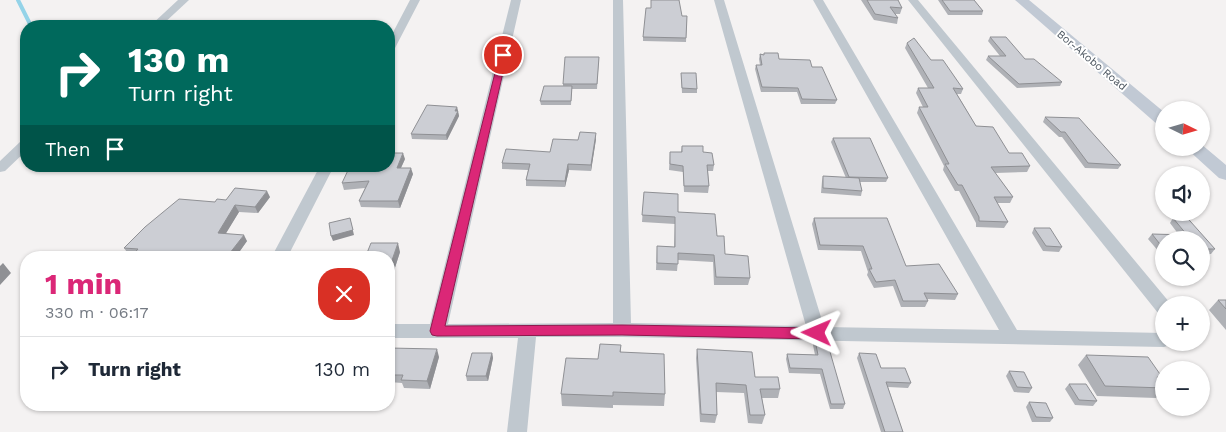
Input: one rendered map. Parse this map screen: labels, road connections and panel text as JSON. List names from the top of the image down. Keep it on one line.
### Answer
{"streets":{"street":["Bor-Akobo Road"]},"north":"right","page":{"turn":["130 m","Turn right"],"map_buttons":["+","−"],"then":"Then","heading":["1 min","330 m · 06:17"],"list":[{"name":"Turn right","value":"130 m"}]}}
